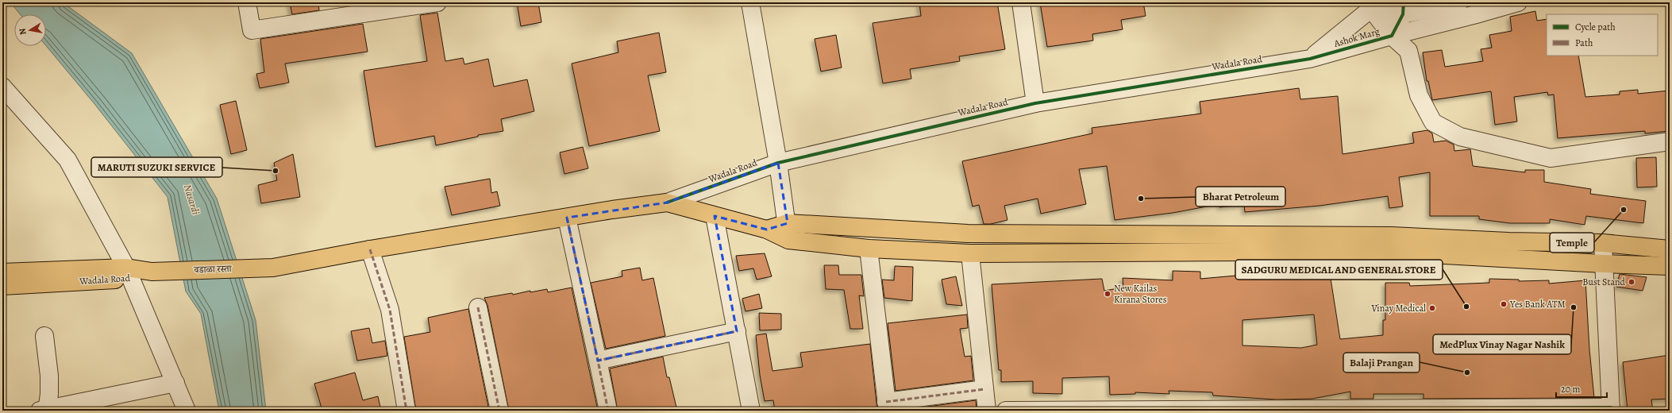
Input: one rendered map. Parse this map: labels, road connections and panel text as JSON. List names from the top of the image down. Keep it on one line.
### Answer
{"streets":{"main road":["Wadala Road","वडाळा रस्ता"],"street":["Ashok Marg"]},"crossings":[["Ashok Marg","Wadala Road"],["Wadala Road","वडाळा रस्ता"]],"water":["Nasardi"],"places":["MARUTI SUZUKI SERVICE","Bharat Petroleum","Temple","Bust Stand","New Kailas Kirana Stores","Yes Bank ATM","SADGURU MEDICAL AND GENERAL STORE","MedPlux Vinay Nagar Nashik","Vinay Medical","Balaji Prangan"],"legend":["Cycle path","Path"],"scale_bar":"20 m","north":"left"}
